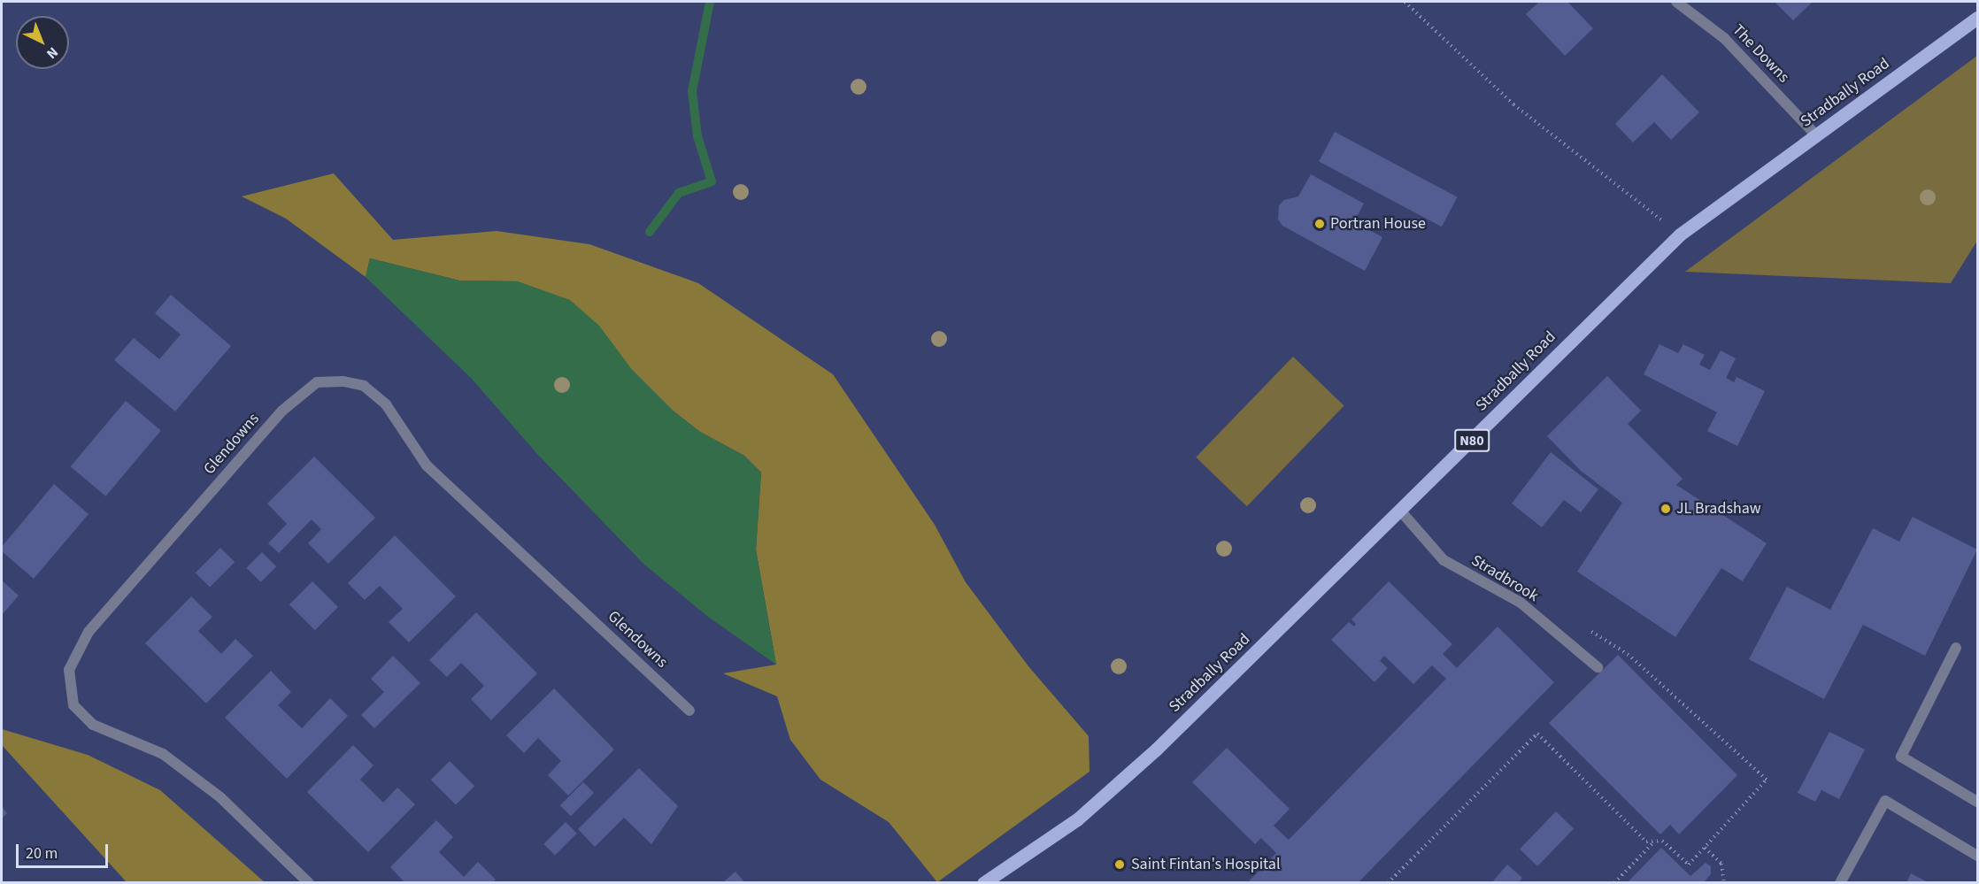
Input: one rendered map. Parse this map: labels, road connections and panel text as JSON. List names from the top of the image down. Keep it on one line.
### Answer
{"streets":{"main road":["Stradbally Road","N80"],"street":["The Downs","Glendowns","Stradbrook"]},"crossings":[["The Downs","Stradbally Road"],["Stradbally Road","Stradbrook"]],"places":["Portran House","JL Bradshaw","Saint Fintan's Hospital"],"scale_bar":"20 m","north":"bottom right"}
